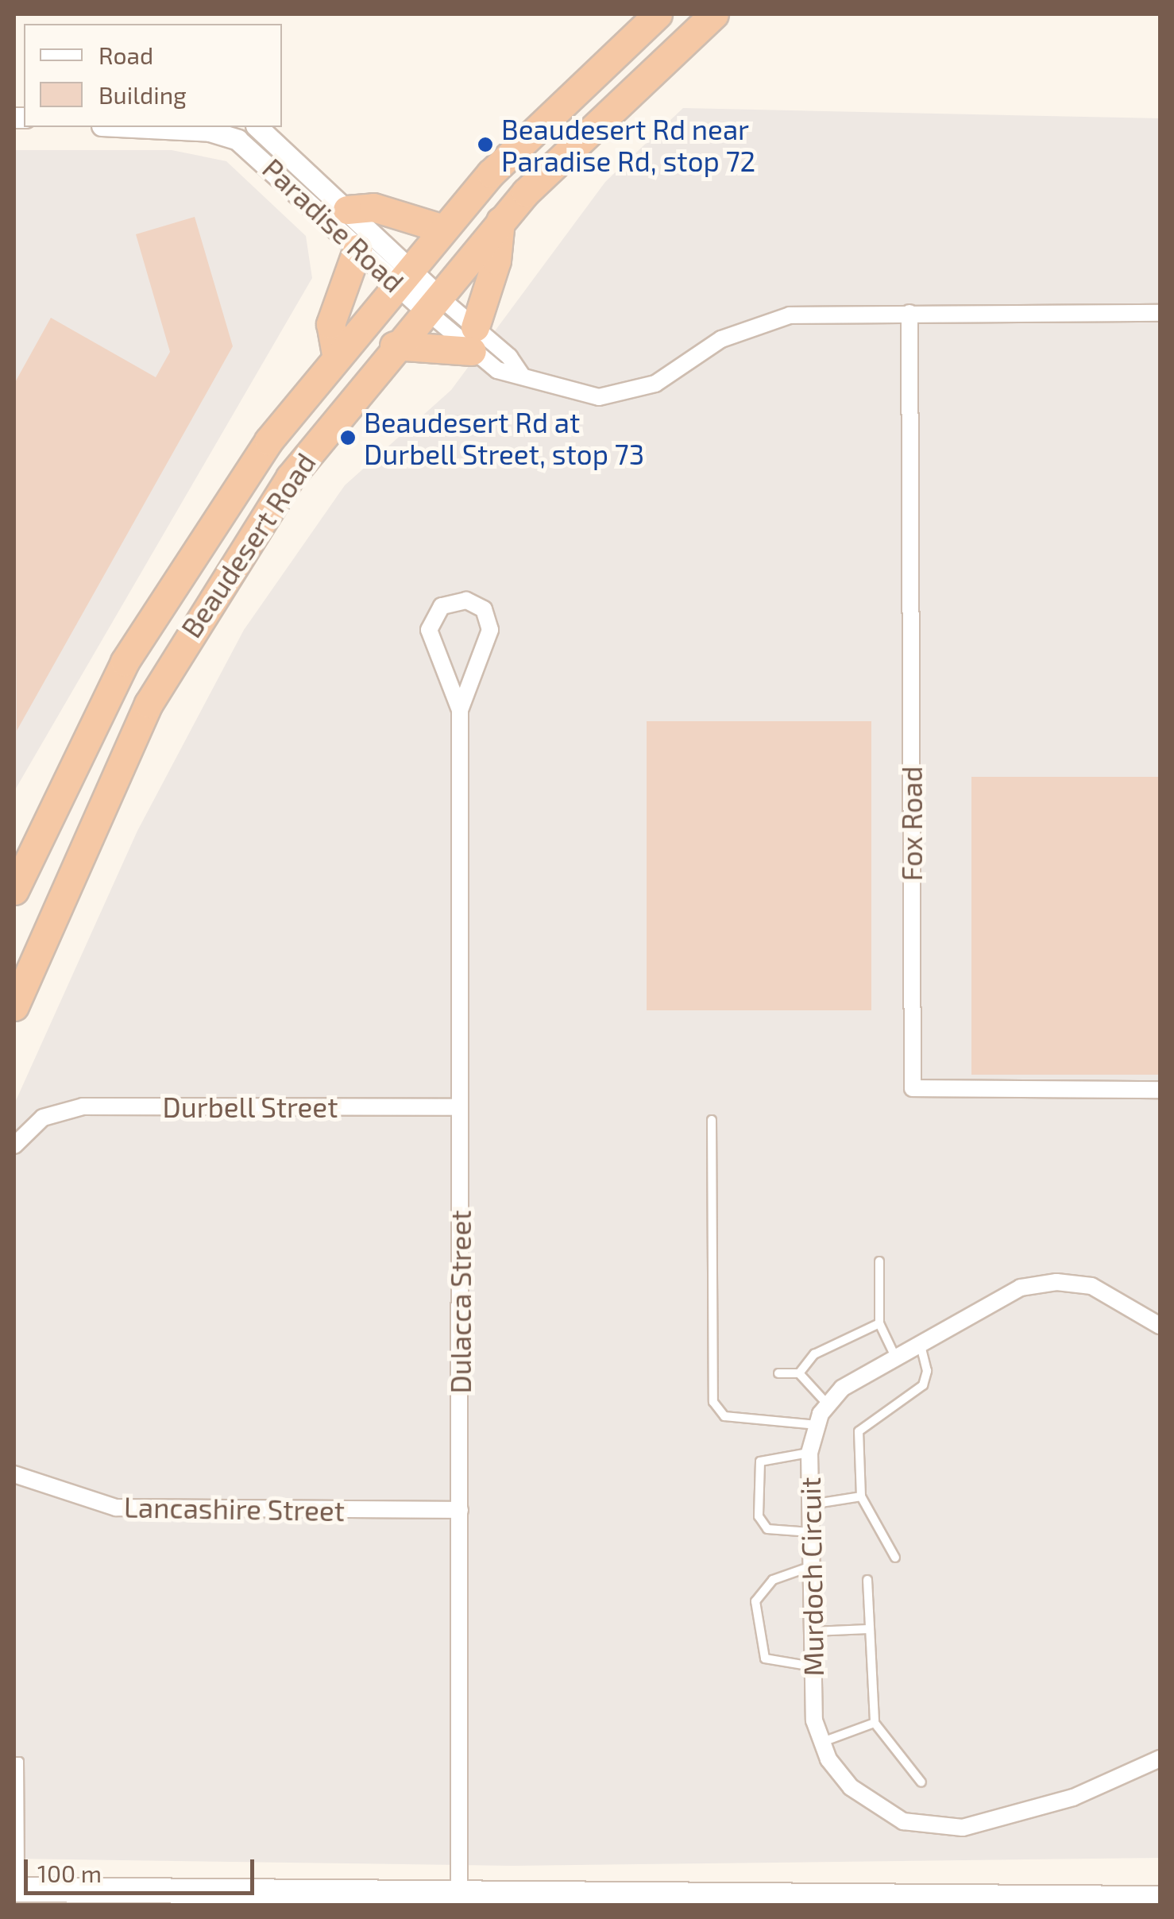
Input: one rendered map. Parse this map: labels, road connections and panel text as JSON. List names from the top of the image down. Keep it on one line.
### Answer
{"streets":{"highway":["Beaudesert Road"],"street":["Paradise Road","Fox Road","Durbell Street","Dulacca Street","Lancashire Street","Murdoch Circuit"]},"crossings":[["Paradise Road","Beaudesert Road"],["Durbell Street","Dulacca Street"],["Dulacca Street","Lancashire Street"]],"places":["Beaudesert Rd near Paradise Rd, stop 72","Beaudesert Rd at Durbell Street, stop 73"],"legend":["Road","Building"],"scale_bar":"100 m"}
